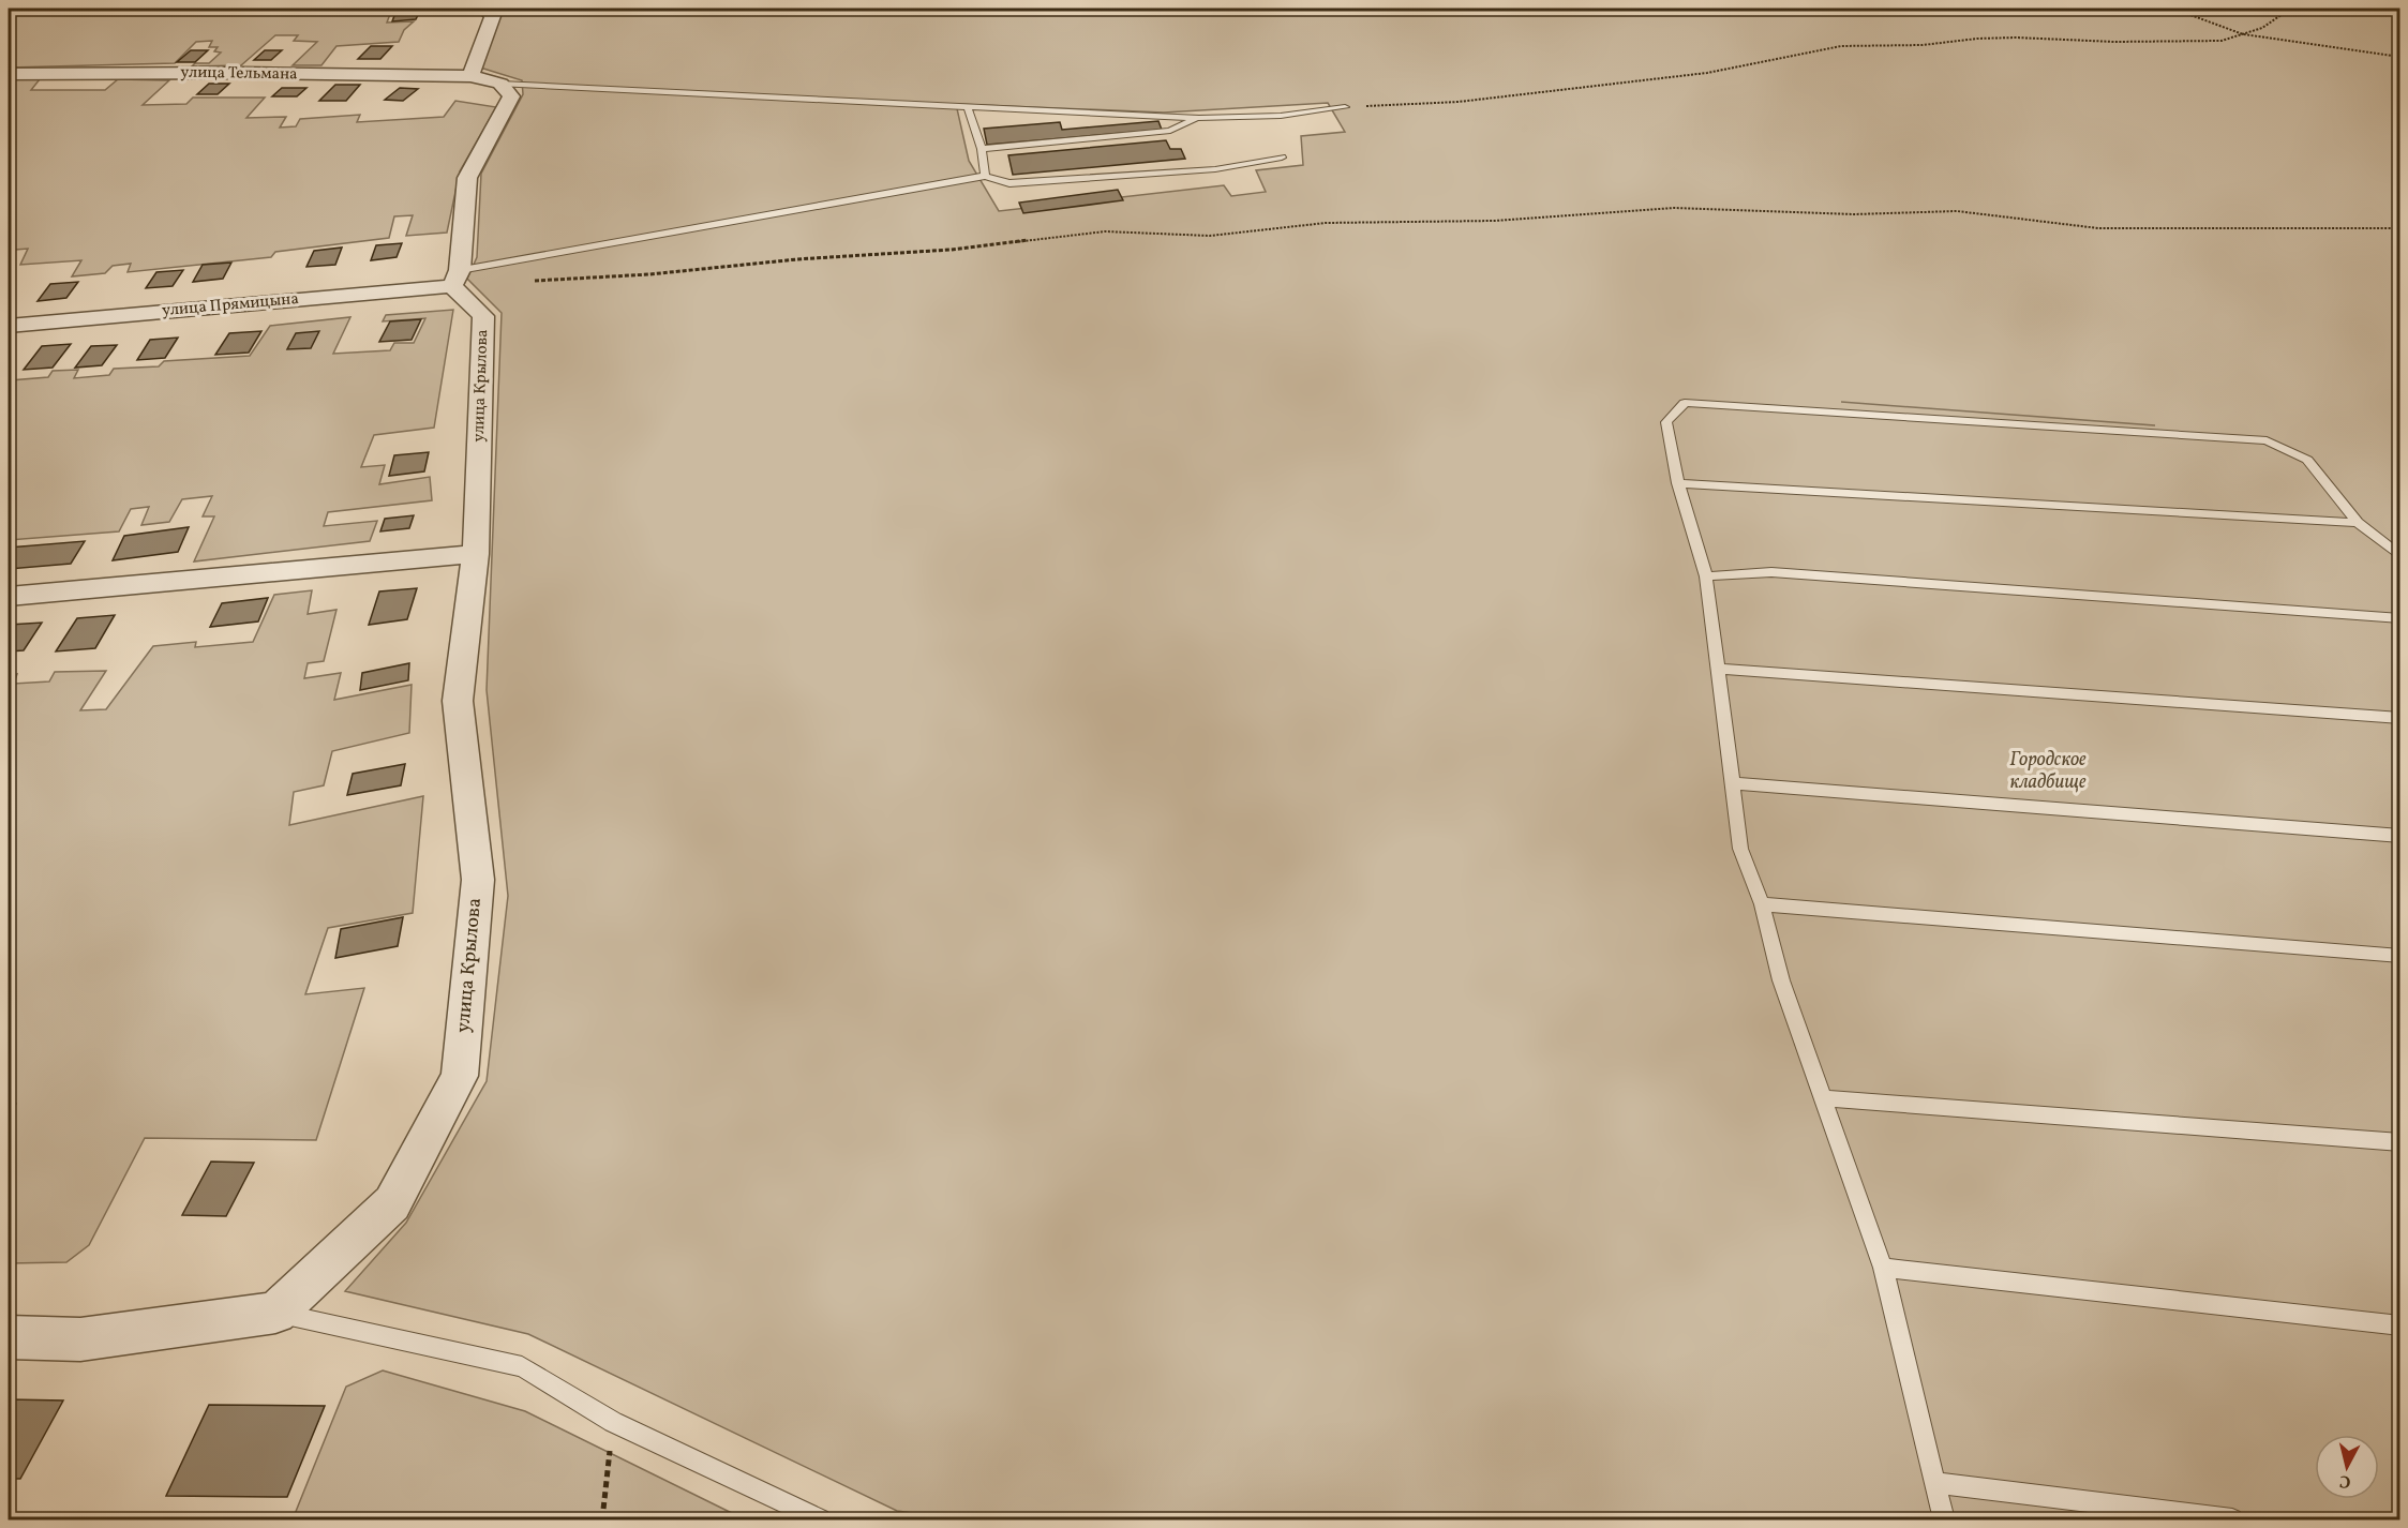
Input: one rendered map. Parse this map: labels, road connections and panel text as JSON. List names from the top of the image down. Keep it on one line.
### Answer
{"streets":{"street":["улица Тельмана","улица Прямицына","улица Крылова"]},"crossings":[["улица Прямицына","улица Крылова"]],"parks":["Городское кладбище"],"north":"bottom"}
